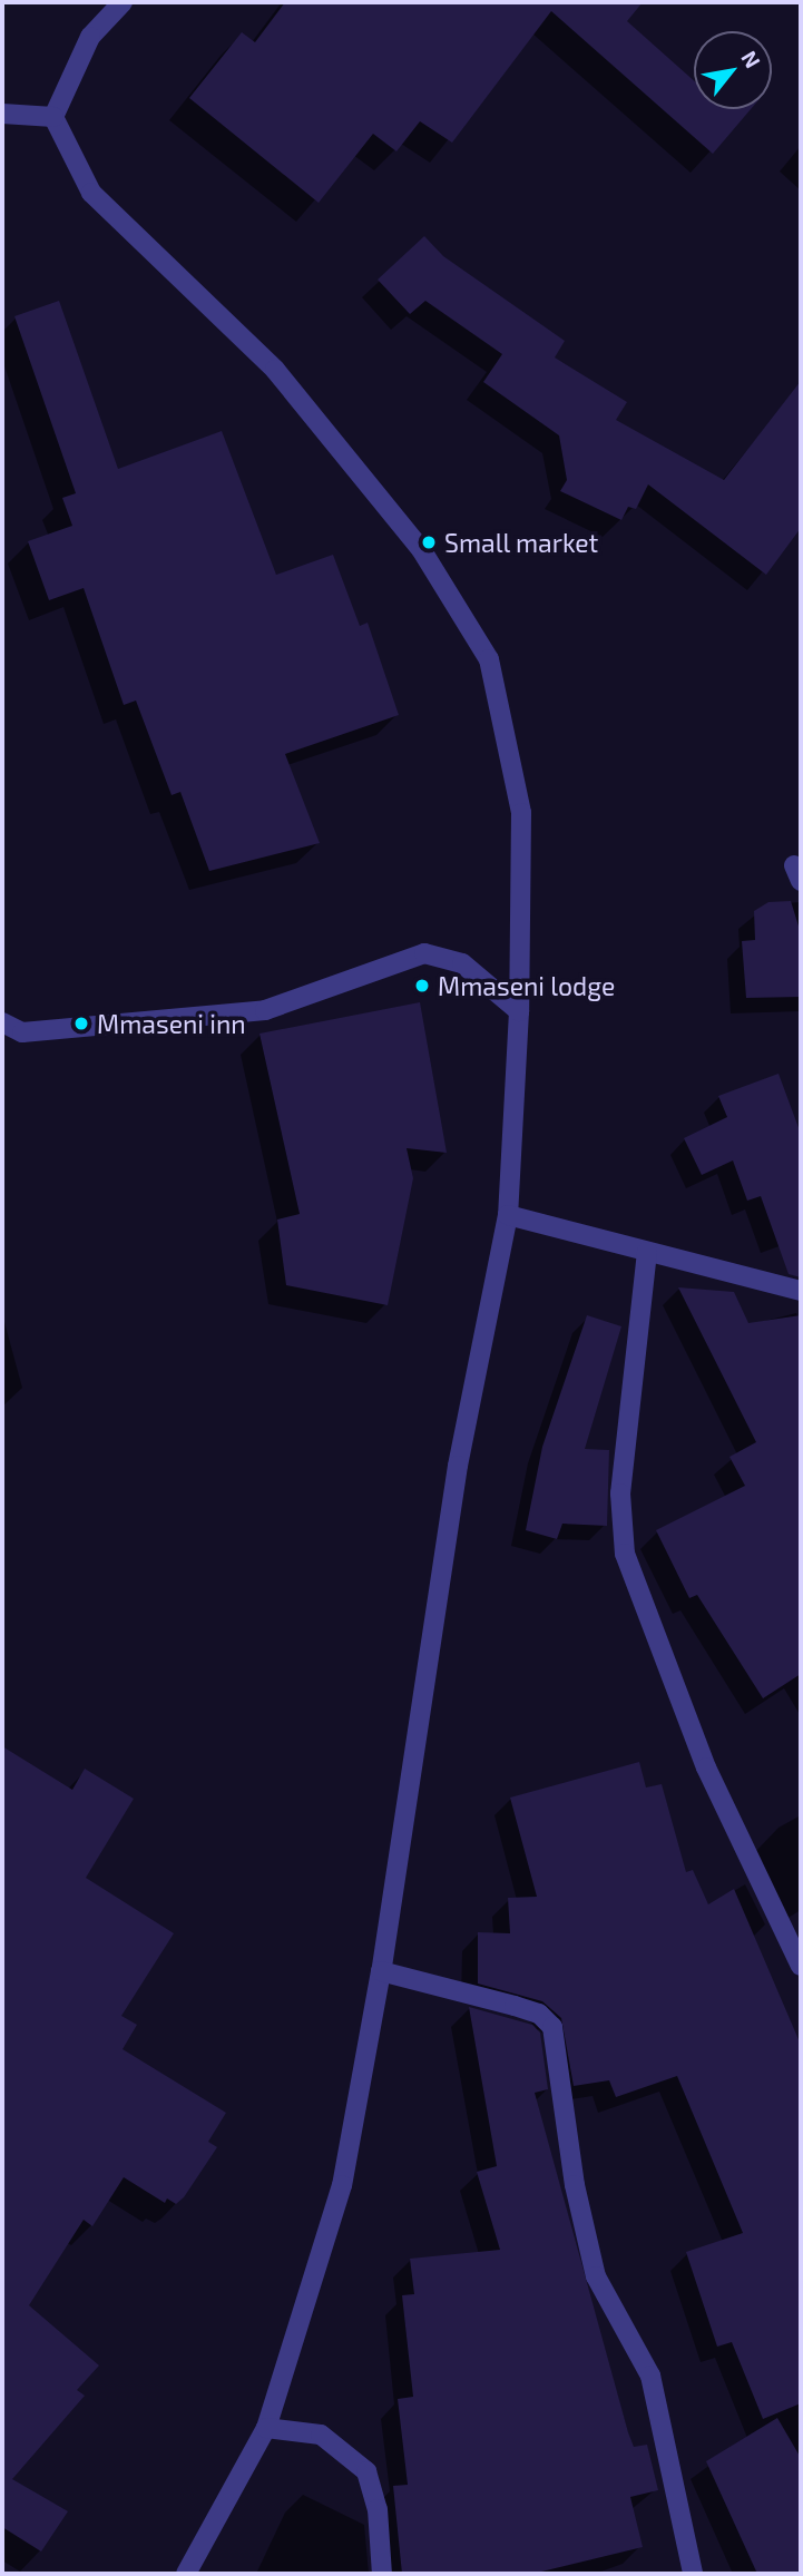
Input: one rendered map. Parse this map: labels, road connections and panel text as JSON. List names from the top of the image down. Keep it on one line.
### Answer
{"places":["Small market","Mmaseni lodge","Mmaseni inn"],"north":"top right"}
